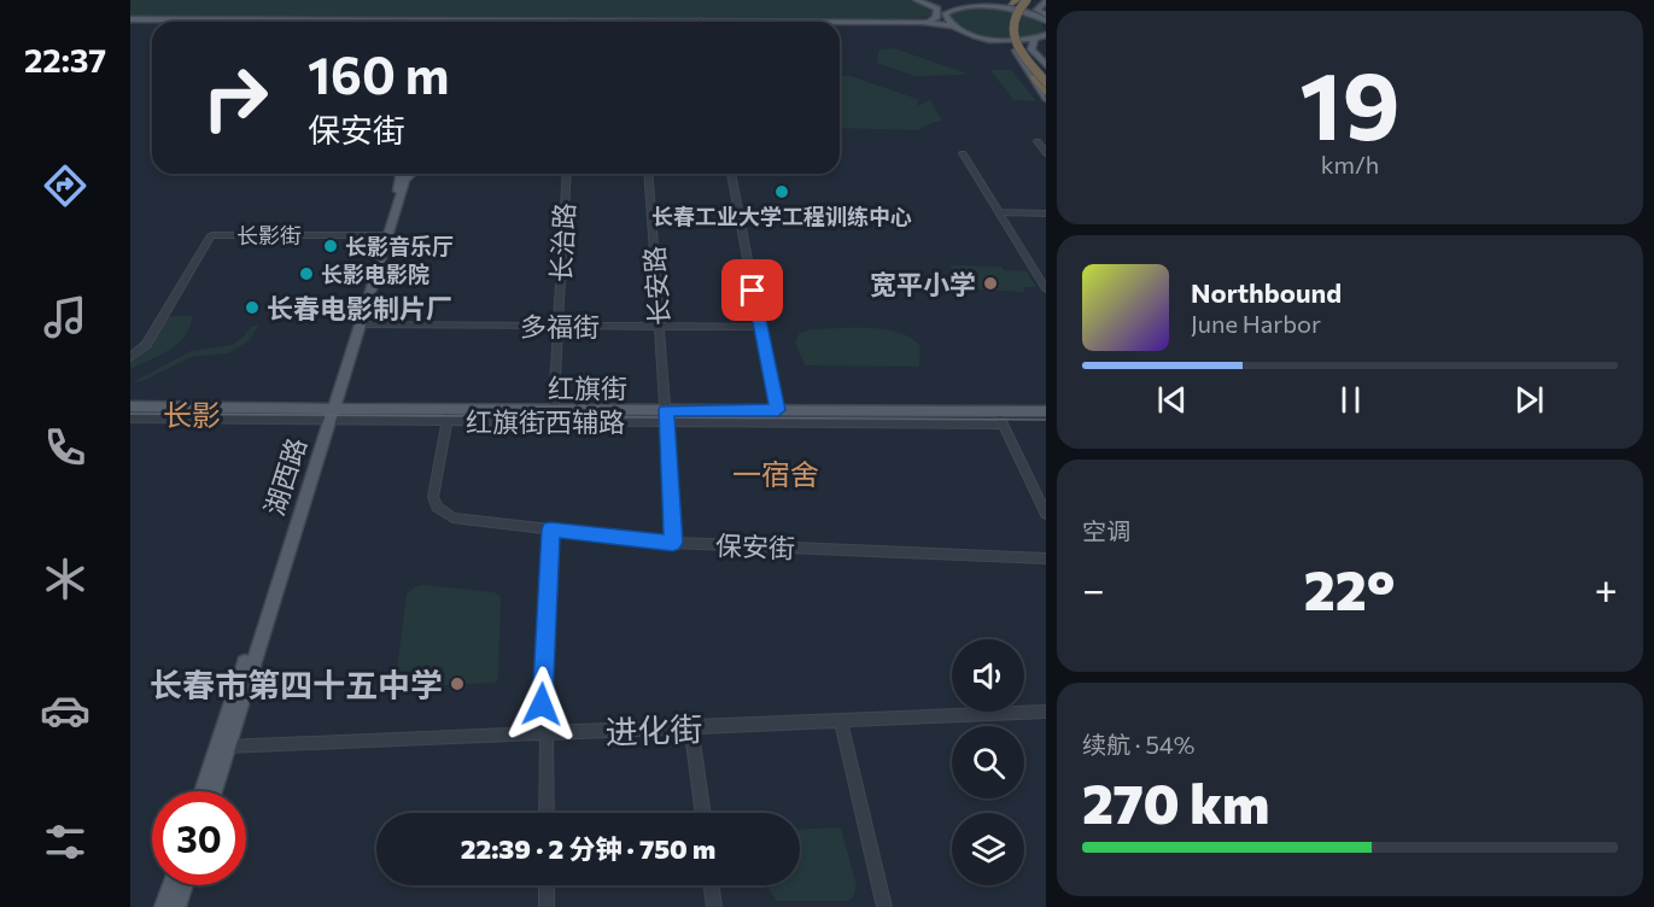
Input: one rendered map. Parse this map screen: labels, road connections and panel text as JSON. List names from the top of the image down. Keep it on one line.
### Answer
{"streets":{"main road":["红旗街","湖西路"],"street":["长影街","长治路","长安路","多福街","保安街","进化街"]},"crossings":[["长影街","湖西路"],["长治路","多福街"],["长治路","红旗街"],["长安路","多福街"],["长安路","红旗街"],["长安路","保安街"],["多福街","湖西路"],["红旗街","湖西路"],["红旗街","保安街"],["湖西路","进化街"]],"districts":["长影","一宿舍"],"places":["长春工业大学工程训练中心","长影音乐厅","长影电影院","宽平小学","长春电影制片厂","长春市第四十五中学"],"page":{"tabs":"22:37","tile":[["19","km/h"],"空调",["续航 · 54%","270 km"]],"turn":["160 m","保安街"],"song":["Northbound","June Harbor"],"heat":["−","22°","+"],"limit":"30","trip":"22:39 · 2 分钟 · 750 m"}}
